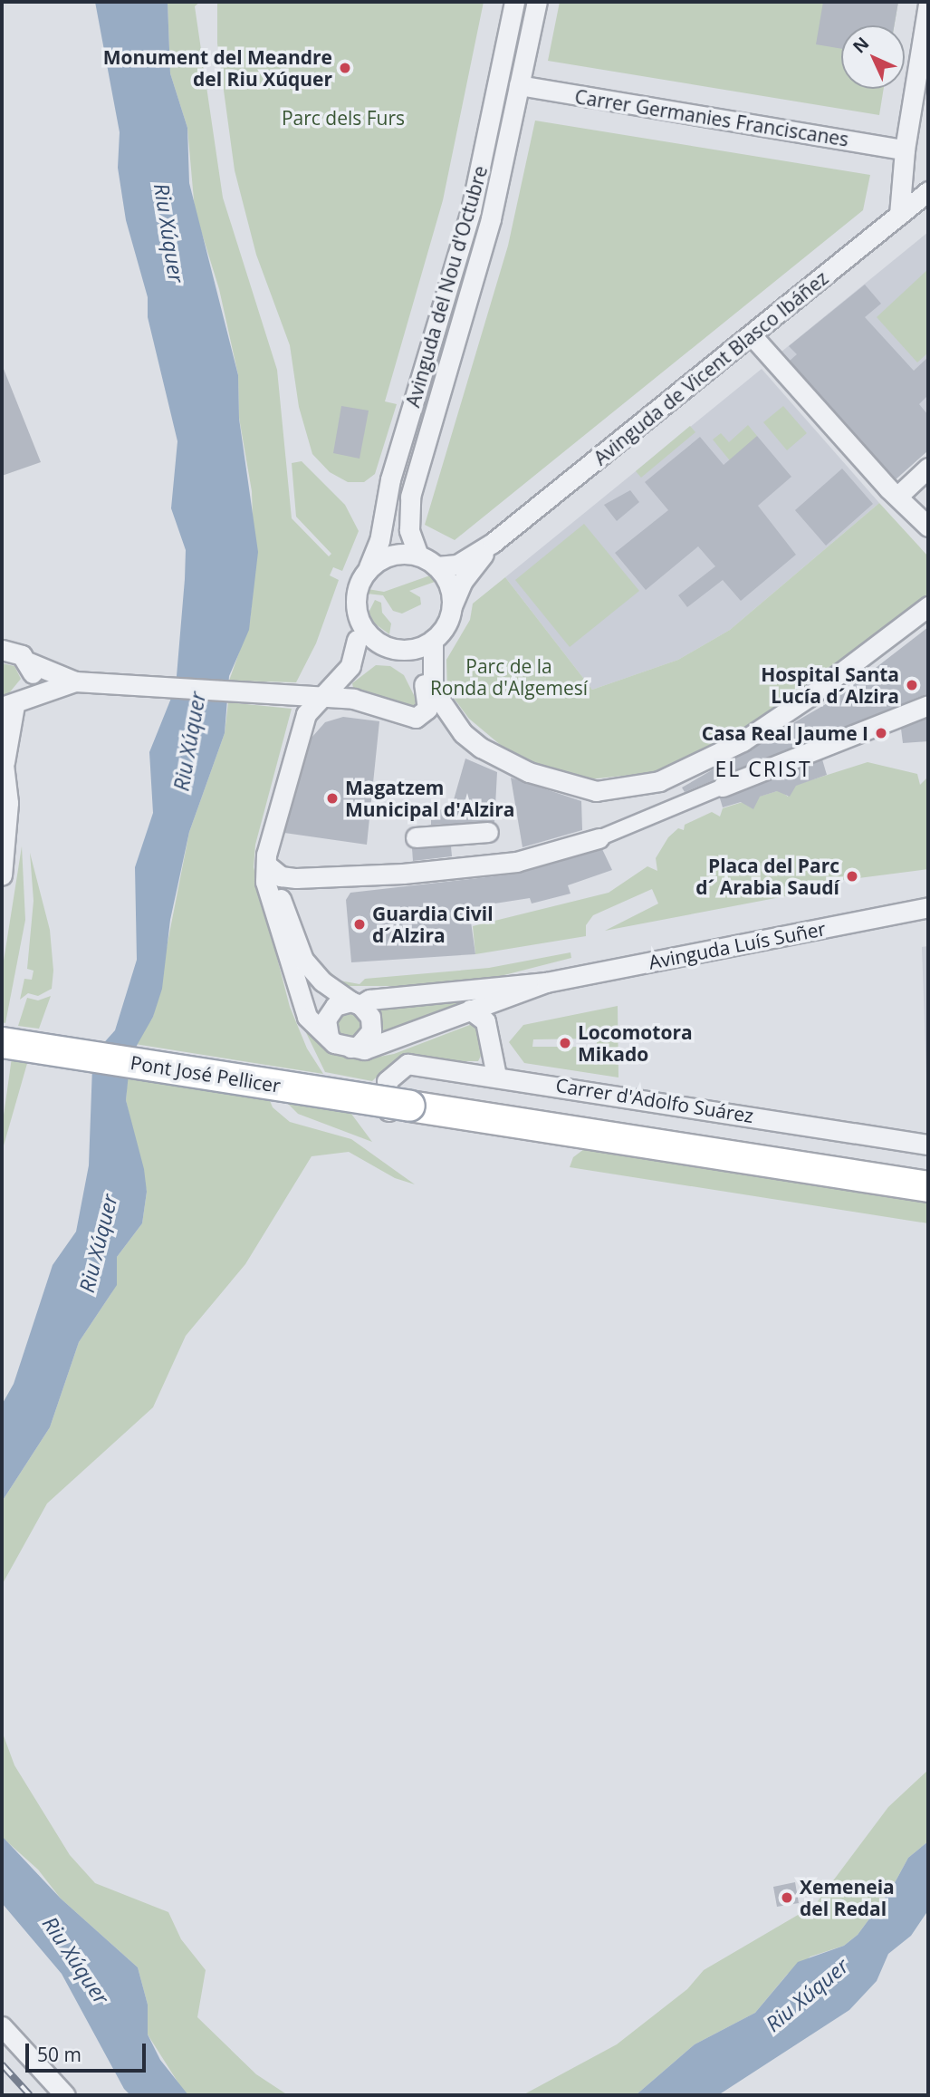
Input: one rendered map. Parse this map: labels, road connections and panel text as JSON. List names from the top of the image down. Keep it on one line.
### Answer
{"streets":{"main road":["Pont José Pellicer"],"street":["Carrer Germanies Franciscanes","Avinguda del Nou d'Octubre","Avinguda de Vicent Blasco Ibáñez","Avinguda Luís Suñer","Carrer d'Adolfo Suárez"]},"crossings":[["Carrer Germanies Franciscanes","Avinguda del Nou d'Octubre"],["Avinguda del Nou d'Octubre","Avinguda de Vicent Blasco Ibáñez"],["Pont José Pellicer","Carrer d'Adolfo Suárez"]],"districts":["EL CRIST"],"water":["Riu Xúquer"],"parks":["Parc dels Furs","Parc de la Ronda d'Algemesí"],"places":["Monument del Meandre del Riu Xúquer","Hospital Santa Lucía d´Alzira","Casa Real Jaume I","Magatzem Municipal d'Alzira","Placa del Parc d´ Arabia Saudí","Guardia Civil d´Alzira","Locomotora Mikado","Xemeneia del Redal"],"scale_bar":"50 m","north":"top left"}
